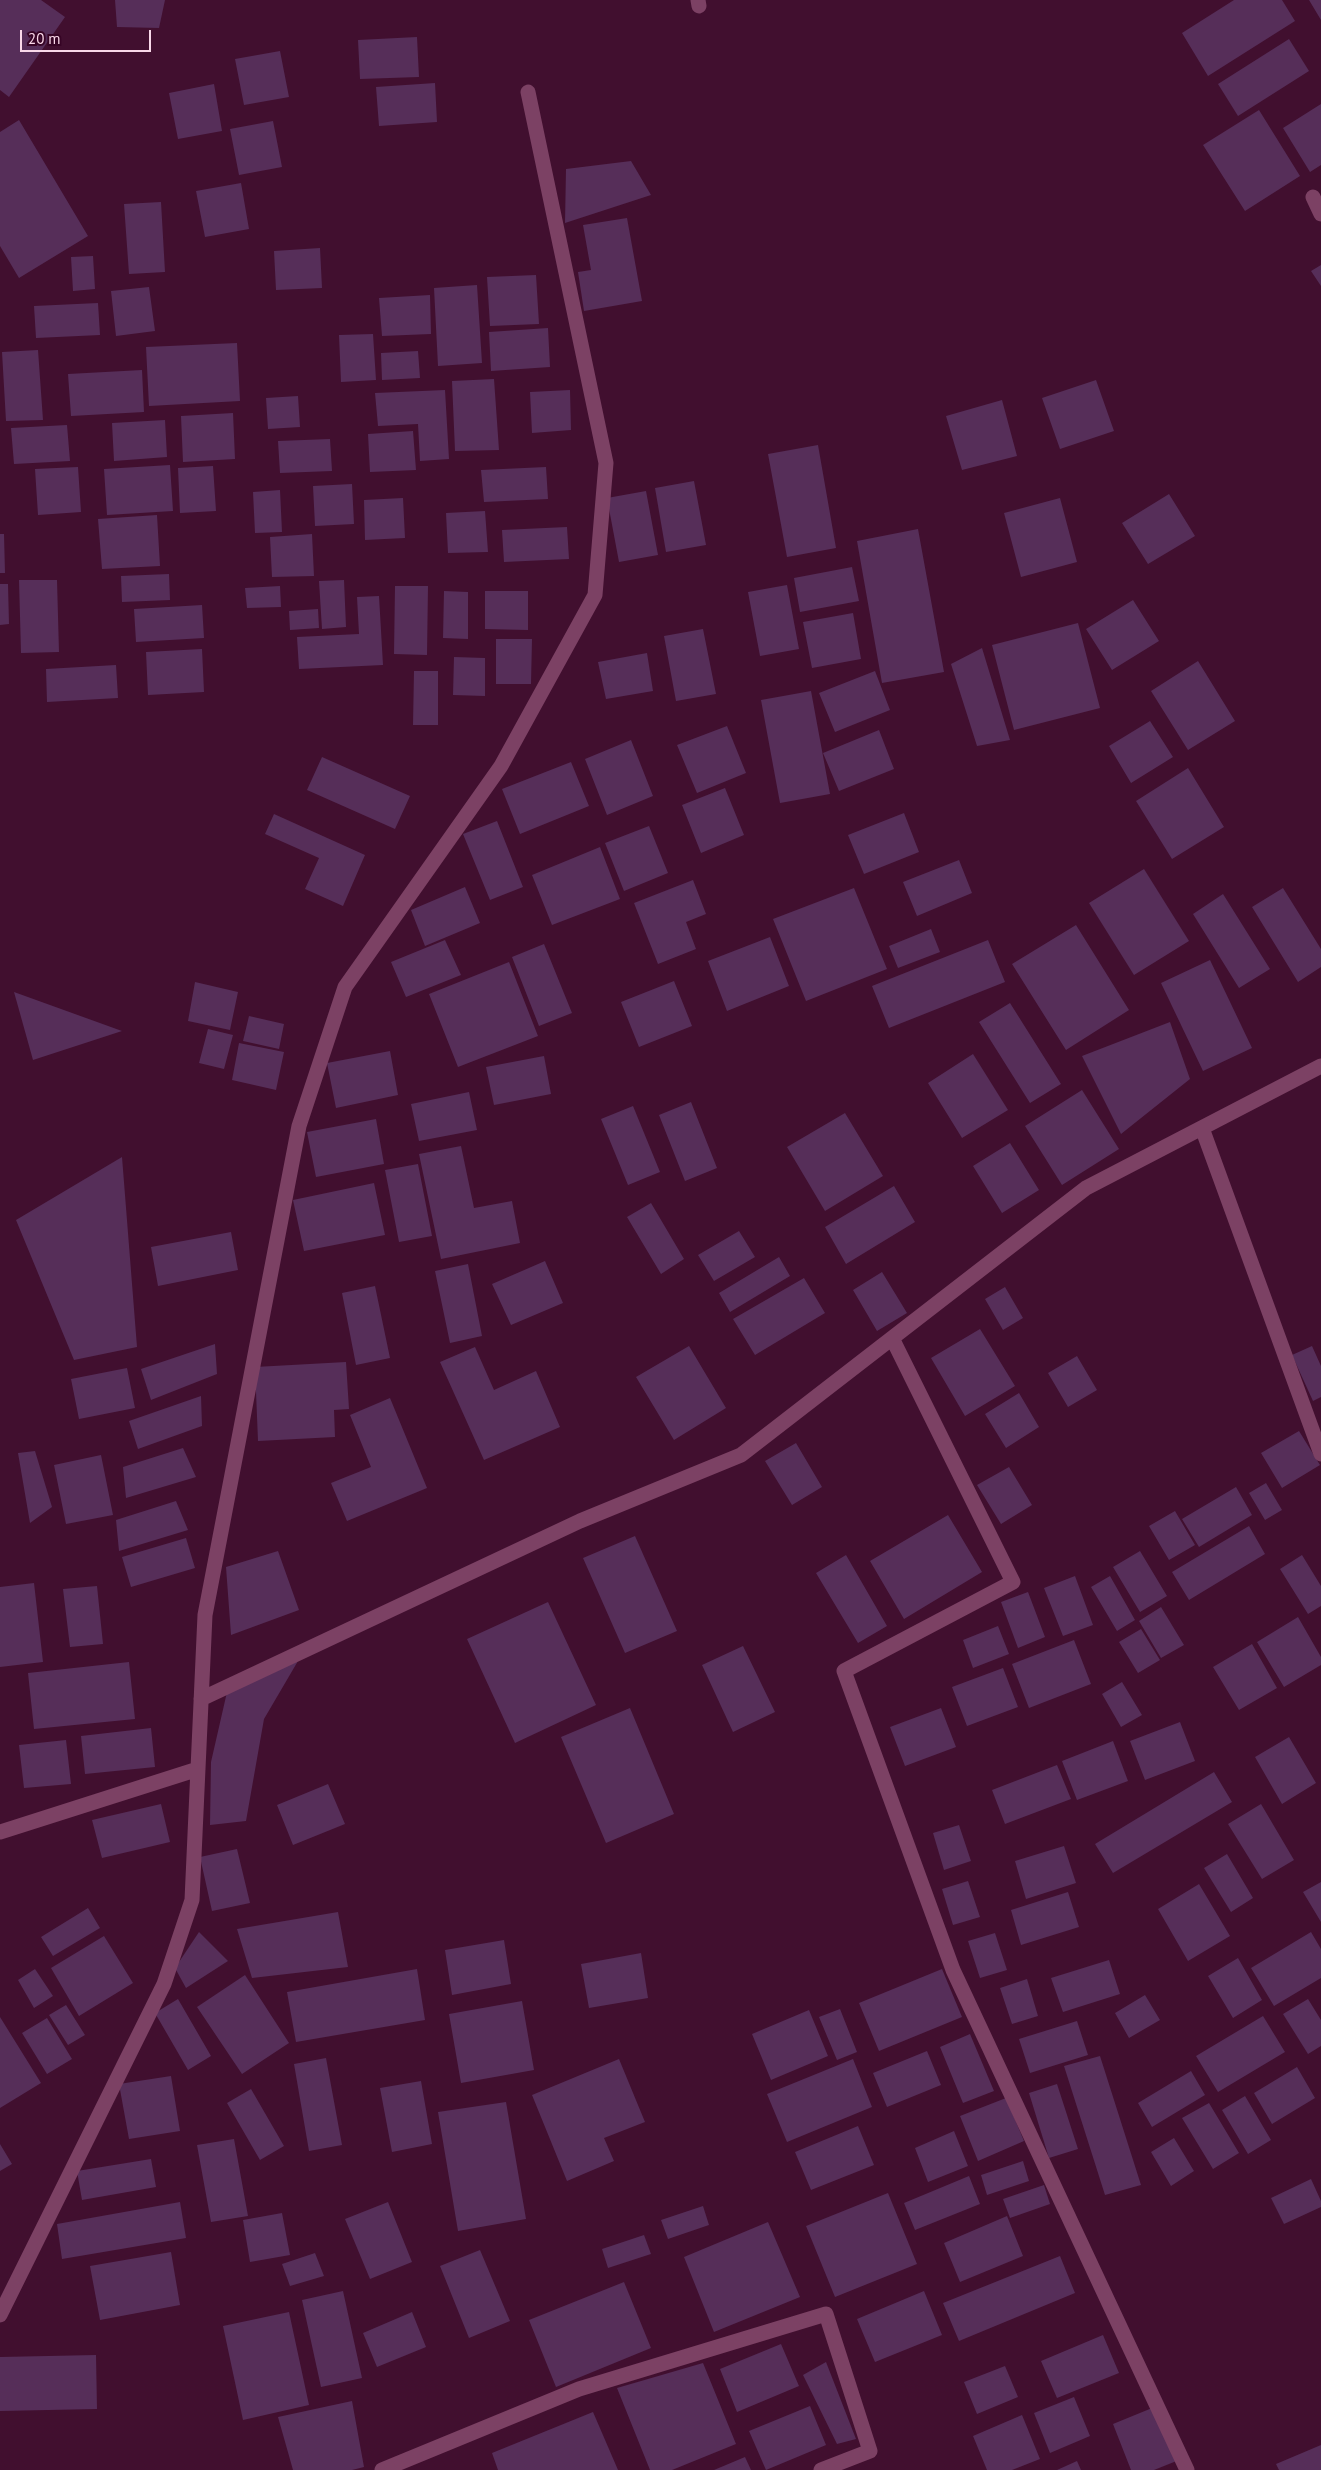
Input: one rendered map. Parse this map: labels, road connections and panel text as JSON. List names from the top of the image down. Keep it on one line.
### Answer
{"scale_bar":"20 m"}
